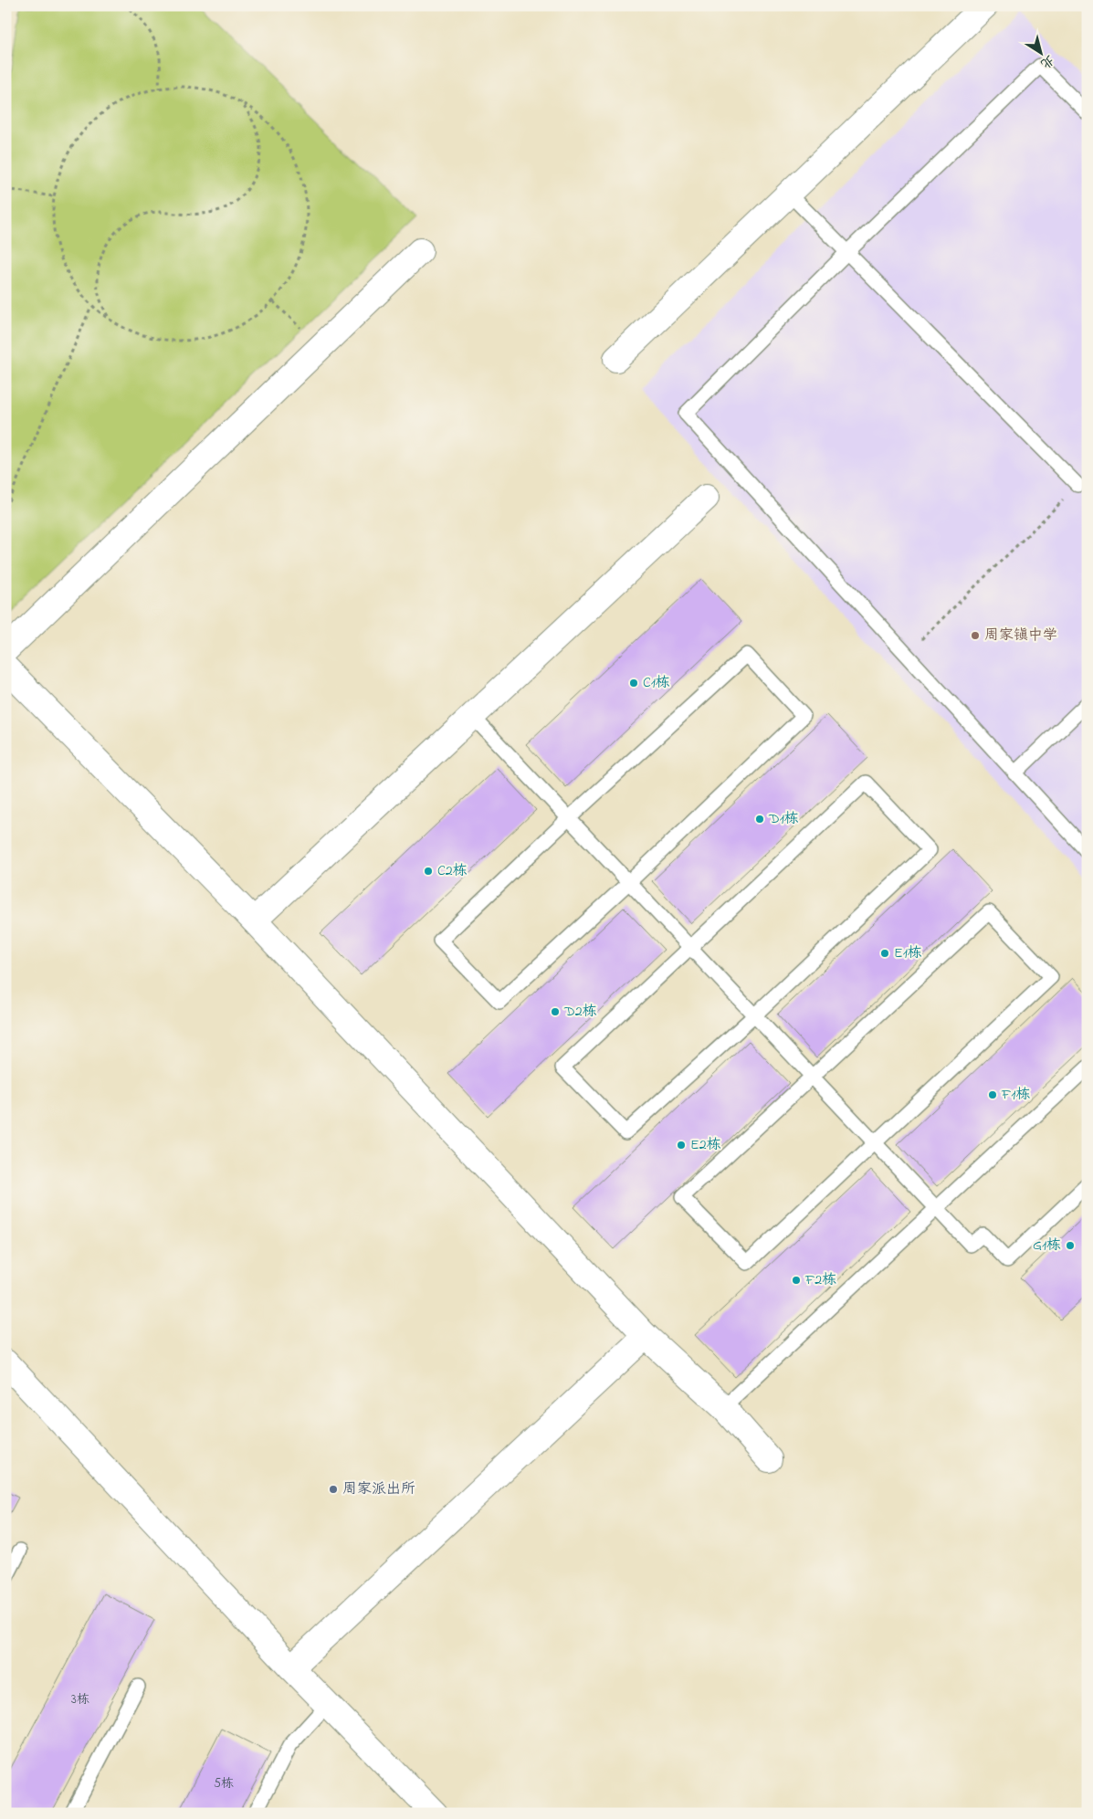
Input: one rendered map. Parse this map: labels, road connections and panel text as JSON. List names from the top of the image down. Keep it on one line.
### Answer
{"places":["周家镇中学","C1栋","D1栋","C2栋","E1栋","D2栋","F1栋","E2栋","G1栋","F2栋","周家派出所"],"house_numbers":["3栋","5栋"],"north":"bottom right"}
